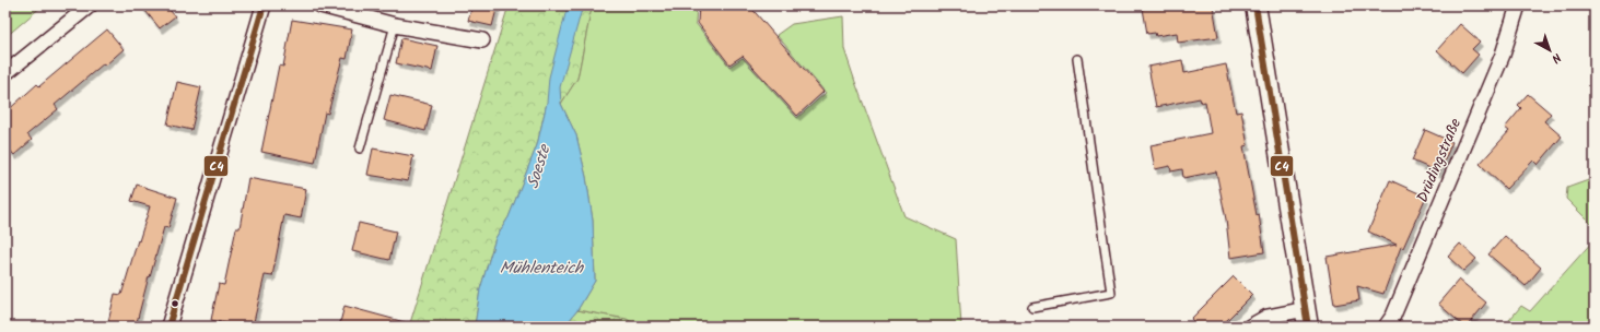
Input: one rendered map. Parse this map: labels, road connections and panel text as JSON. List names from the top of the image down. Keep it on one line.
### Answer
{"streets":{"street":["Drüdingstraße"]},"water":["Soeste","Mühlenteich"],"lines":["transit line C4"],"north":"bottom right"}
